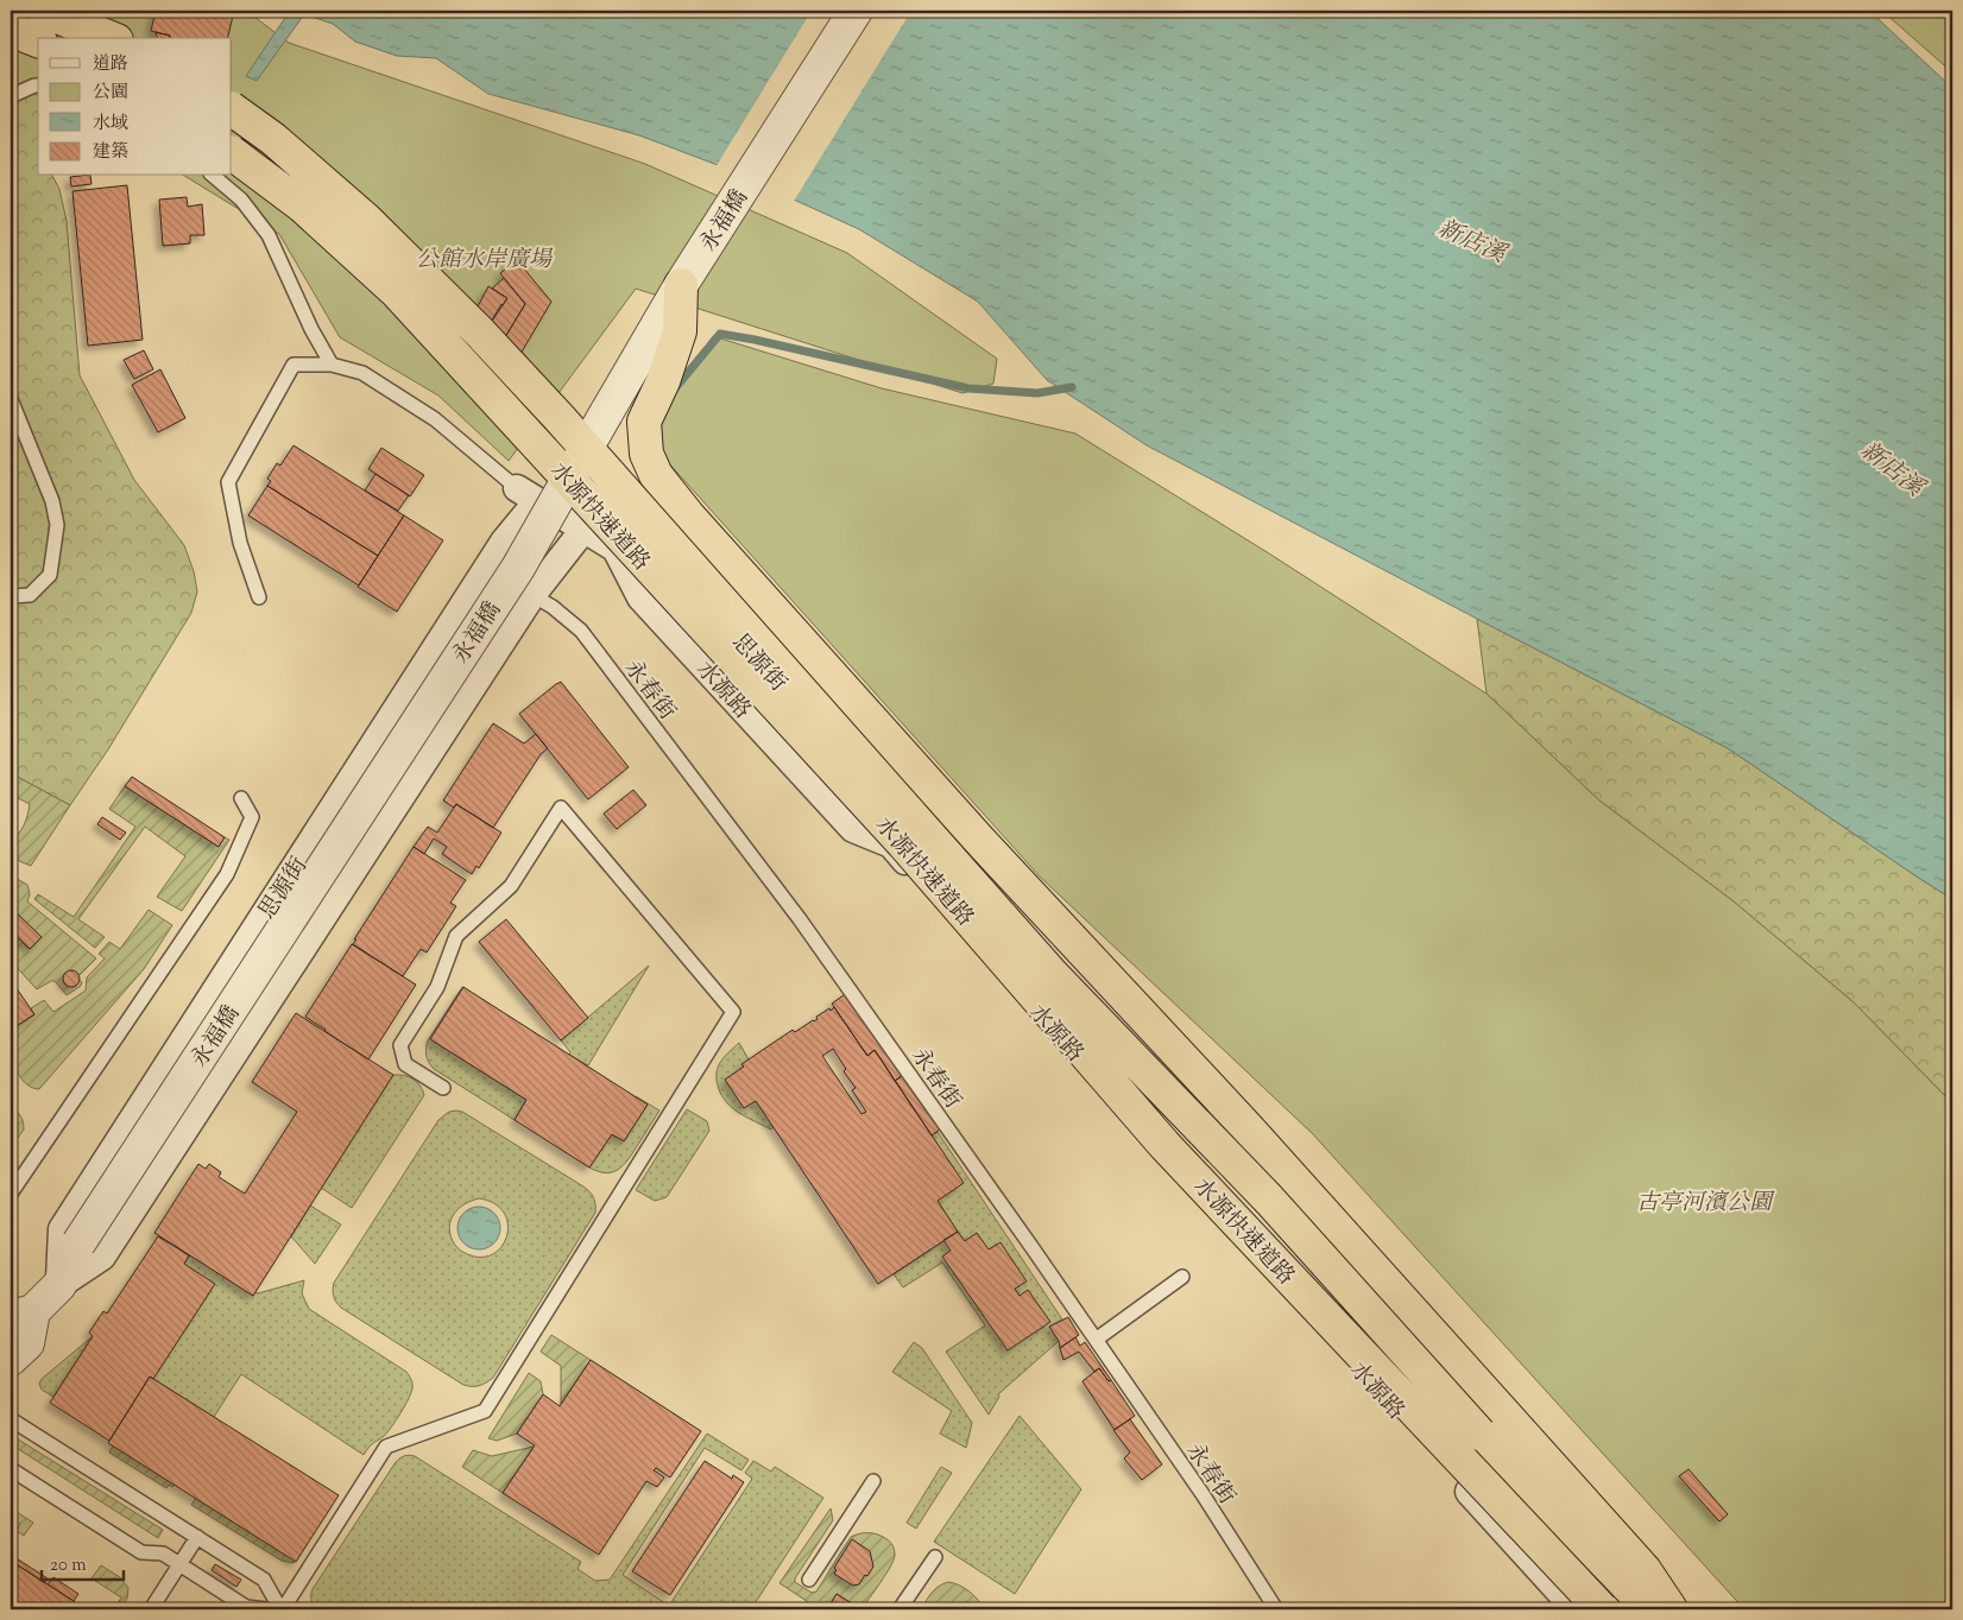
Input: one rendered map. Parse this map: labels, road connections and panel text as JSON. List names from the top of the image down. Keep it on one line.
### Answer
{"streets":{"highway":["水源快速道路"],"street":["永福橋","思源街","水源路"],"lane":["永春街"]},"crossings":[["永福橋","思源街"],["思源街","水源路"]],"water":["新店溪"],"parks":["公館水岸廣場","古亭河濱公園"],"legend":["道路","公園","水域","建築"],"scale_bar":"20 m"}
